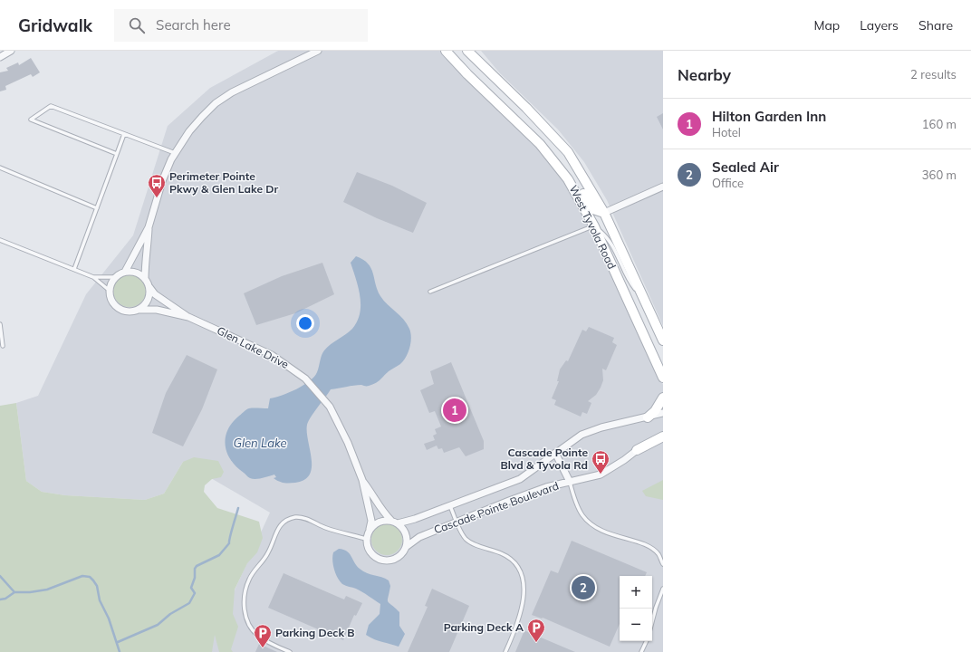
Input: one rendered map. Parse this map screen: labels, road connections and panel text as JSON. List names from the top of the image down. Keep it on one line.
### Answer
{"streets":{"main road":["West Tyvola Road"],"street":["Glen Lake Drive","Cascade Pointe Boulevard"]},"crossings":[["Glen Lake Drive","Cascade Pointe Boulevard"]],"water":["Glen Lake"],"places":{"bus stop":["Perimeter Pointe Pkwy & Glen Lake Dr","Cascade Pointe Blvd & Tyvola Rd"],"parking":["Parking Deck A","Parking Deck B"]},"page":{"header":"Gridwalk","search":"Search here","nav":["Map","Layers","Share"],"heading":["Nearby","2 results"],"list":[{"mark":"1","name":"Hilton Garden Inn","note":"Hotel","value":"160 m"},{"mark":"2","name":"Sealed Air","note":"Office","value":"360 m"}],"pins":["1","2"],"map_buttons":["+","−"]}}
